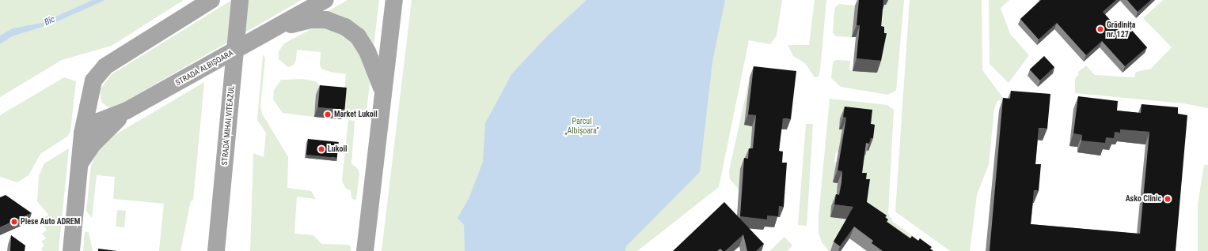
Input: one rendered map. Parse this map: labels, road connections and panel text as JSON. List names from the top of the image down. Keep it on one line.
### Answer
{"streets":{"main road":["STRADA ALBIȘOARA","STRADA MIHAI VITEAZUL"]},"water":["Bîc"],"parks":["Parcul „Albișoara”"],"places":["Grădinița nr. 127","Market Lukoil","Lukoil","Asko Clinic","Piese Auto ADREM"]}
